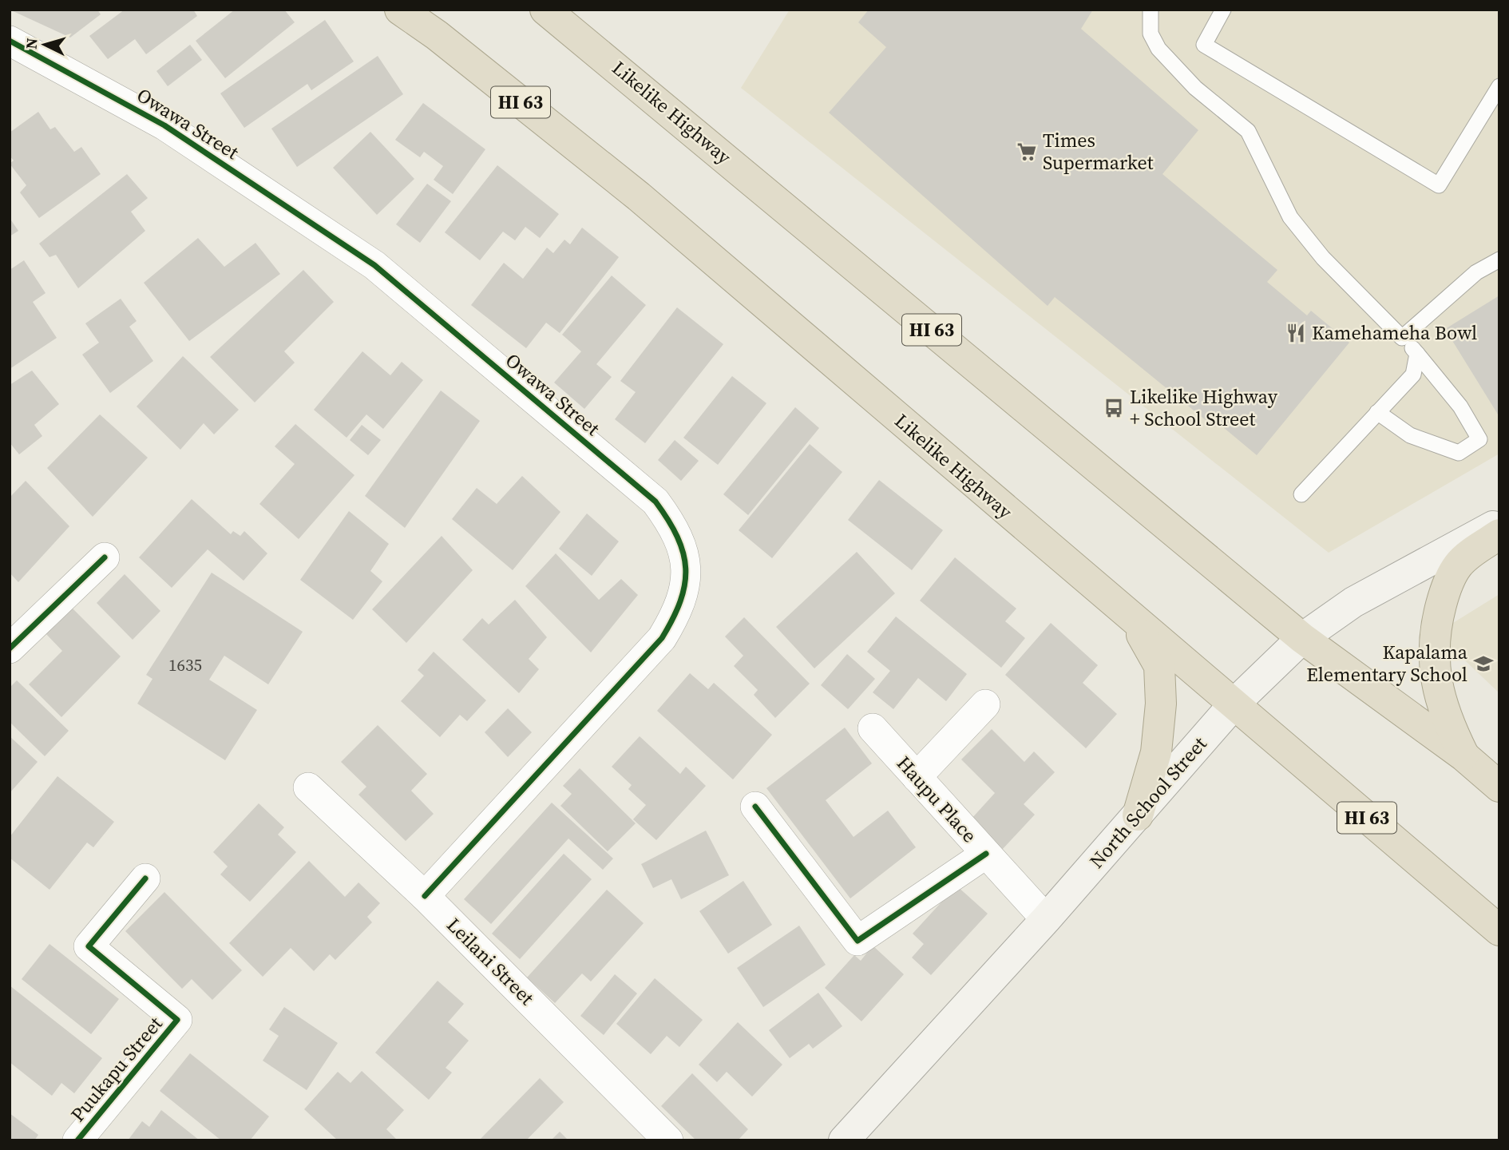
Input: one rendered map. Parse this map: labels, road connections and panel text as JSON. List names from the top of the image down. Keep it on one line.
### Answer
{"streets":{"highway":["HI 63","Likelike Highway"],"main road":["North School Street"],"street":["Owawa Street","Haupu Place","Leilani Street","Puukapu Street"]},"crossings":[["Likelike Highway","North School Street"],["Owawa Street","Leilani Street"],["Haupu Place","North School Street"]],"places":{"supermarket":["Times Supermarket"],"restaurant":["Kamehameha Bowl"],"bus stop":["Likelike Highway + School Street"],"school or university":["Kapalama Elementary School"]},"house_numbers":["1635"],"north":"left"}
